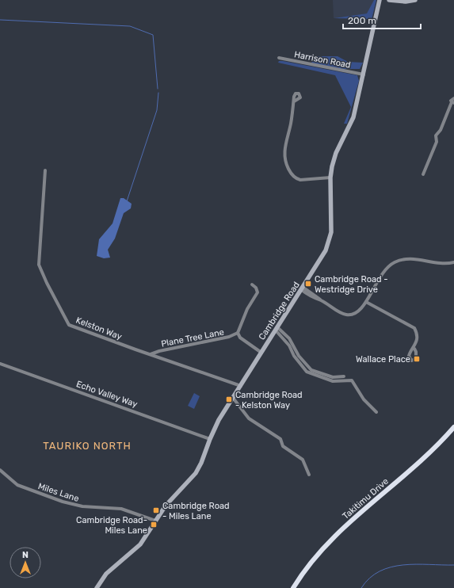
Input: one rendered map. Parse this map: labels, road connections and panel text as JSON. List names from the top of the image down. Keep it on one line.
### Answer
{"streets":{"highway":["Takitimu Drive"],"main road":["Cambridge Road"],"street":["Harrison Road","Kelston Way","Plane Tree Lane","Echo Valley Way","Miles Lane"]},"crossings":[["Harrison Road","Cambridge Road"],["Cambridge Road","Kelston Way"],["Cambridge Road","Plane Tree Lane"],["Cambridge Road","Echo Valley Way"],["Cambridge Road","Miles Lane"],["Kelston Way","Plane Tree Lane"]],"districts":["TAURIKO NORTH"],"places":{"transit":["Cambridge Road - Westridge Drive","Wallace Place","Cambridge Road - Kelston Way","Cambridge Road - Miles Lane","Cambridge Road- Miles Lane"]},"scale_bar":"200 m","north":"top"}
